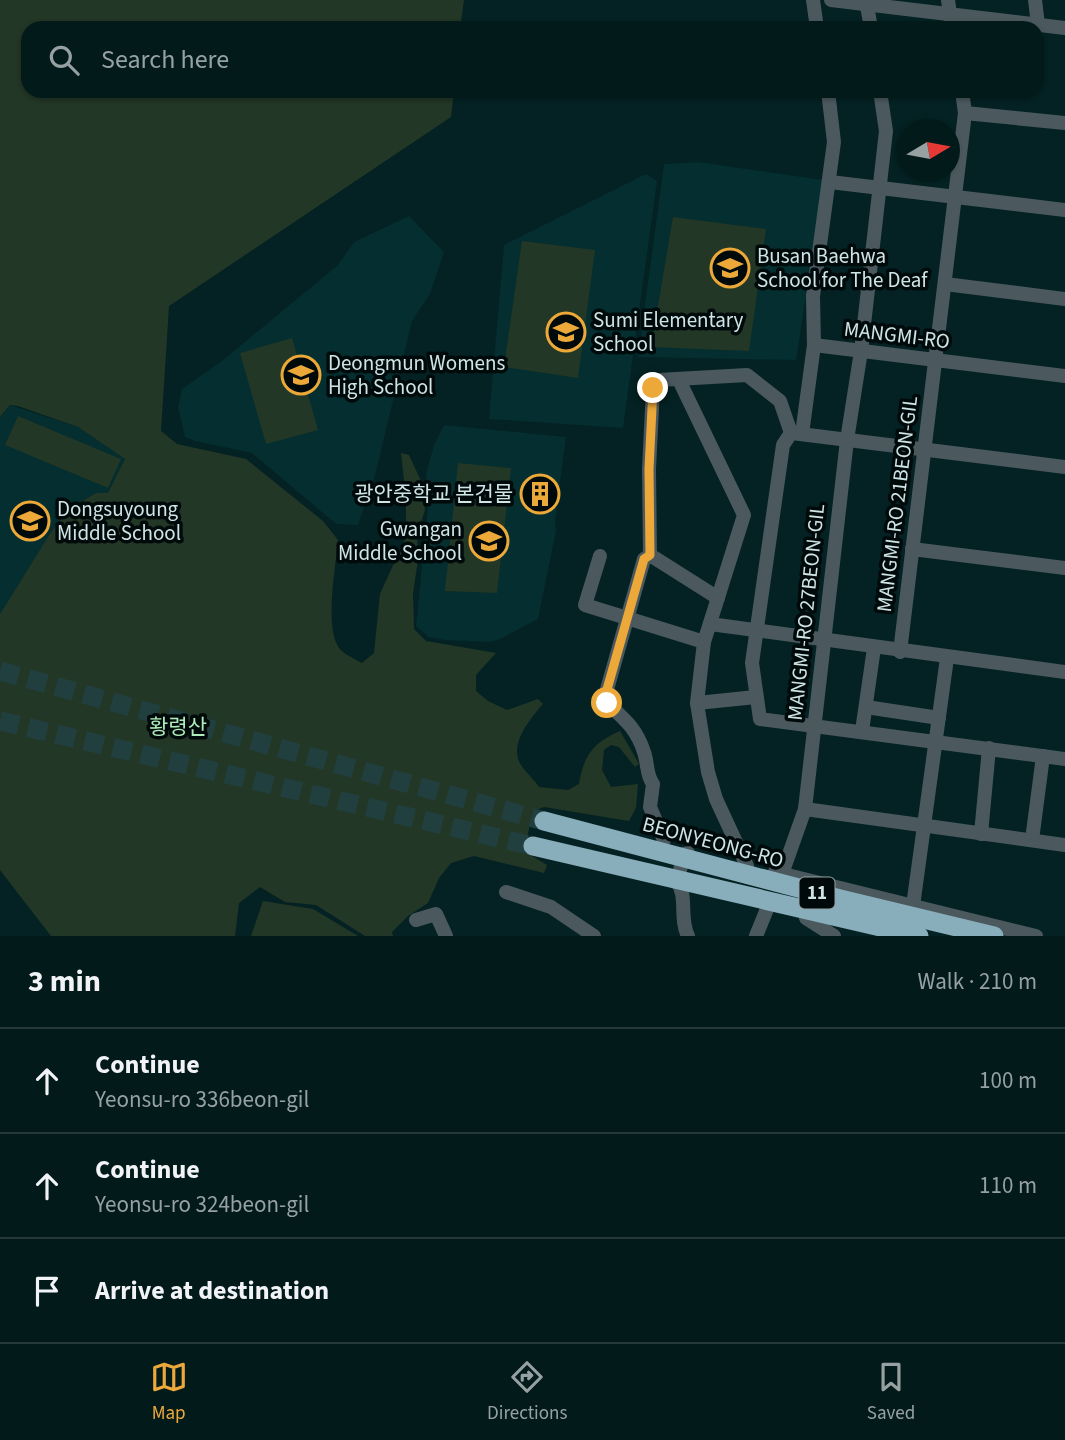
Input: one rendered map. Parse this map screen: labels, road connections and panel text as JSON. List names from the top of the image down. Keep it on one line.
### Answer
{"streets":{"highway":["BEONYEONG-RO","11"],"street":["MANGMI-RO","MANGMI-RO 21BEON-GIL","MANGMI-RO 27BEON-GIL"]},"crossings":[["MANGMI-RO","MANGMI-RO 21BEON-GIL"],["MANGMI-RO","MANGMI-RO 27BEON-GIL"]],"parks":["황령산"],"places":{"school or university":["Busan Baehwa School for The Deaf","Sumi Elementary School","Deongmun Womens High School","Dongsuyoung Middle School","Gwangan Middle School"],"building":["광안중학교 본건물"]},"north":"right","page":{"search":"Search here","heading":["3 min","Walk · 210 m"],"list":[["Continue","Yeonsu-ro 336beon-gil","100 m"],["Continue","Yeonsu-ro 324beon-gil","110 m"],"Arrive at destination"],"nav":["Map","Directions","Saved"]}}
